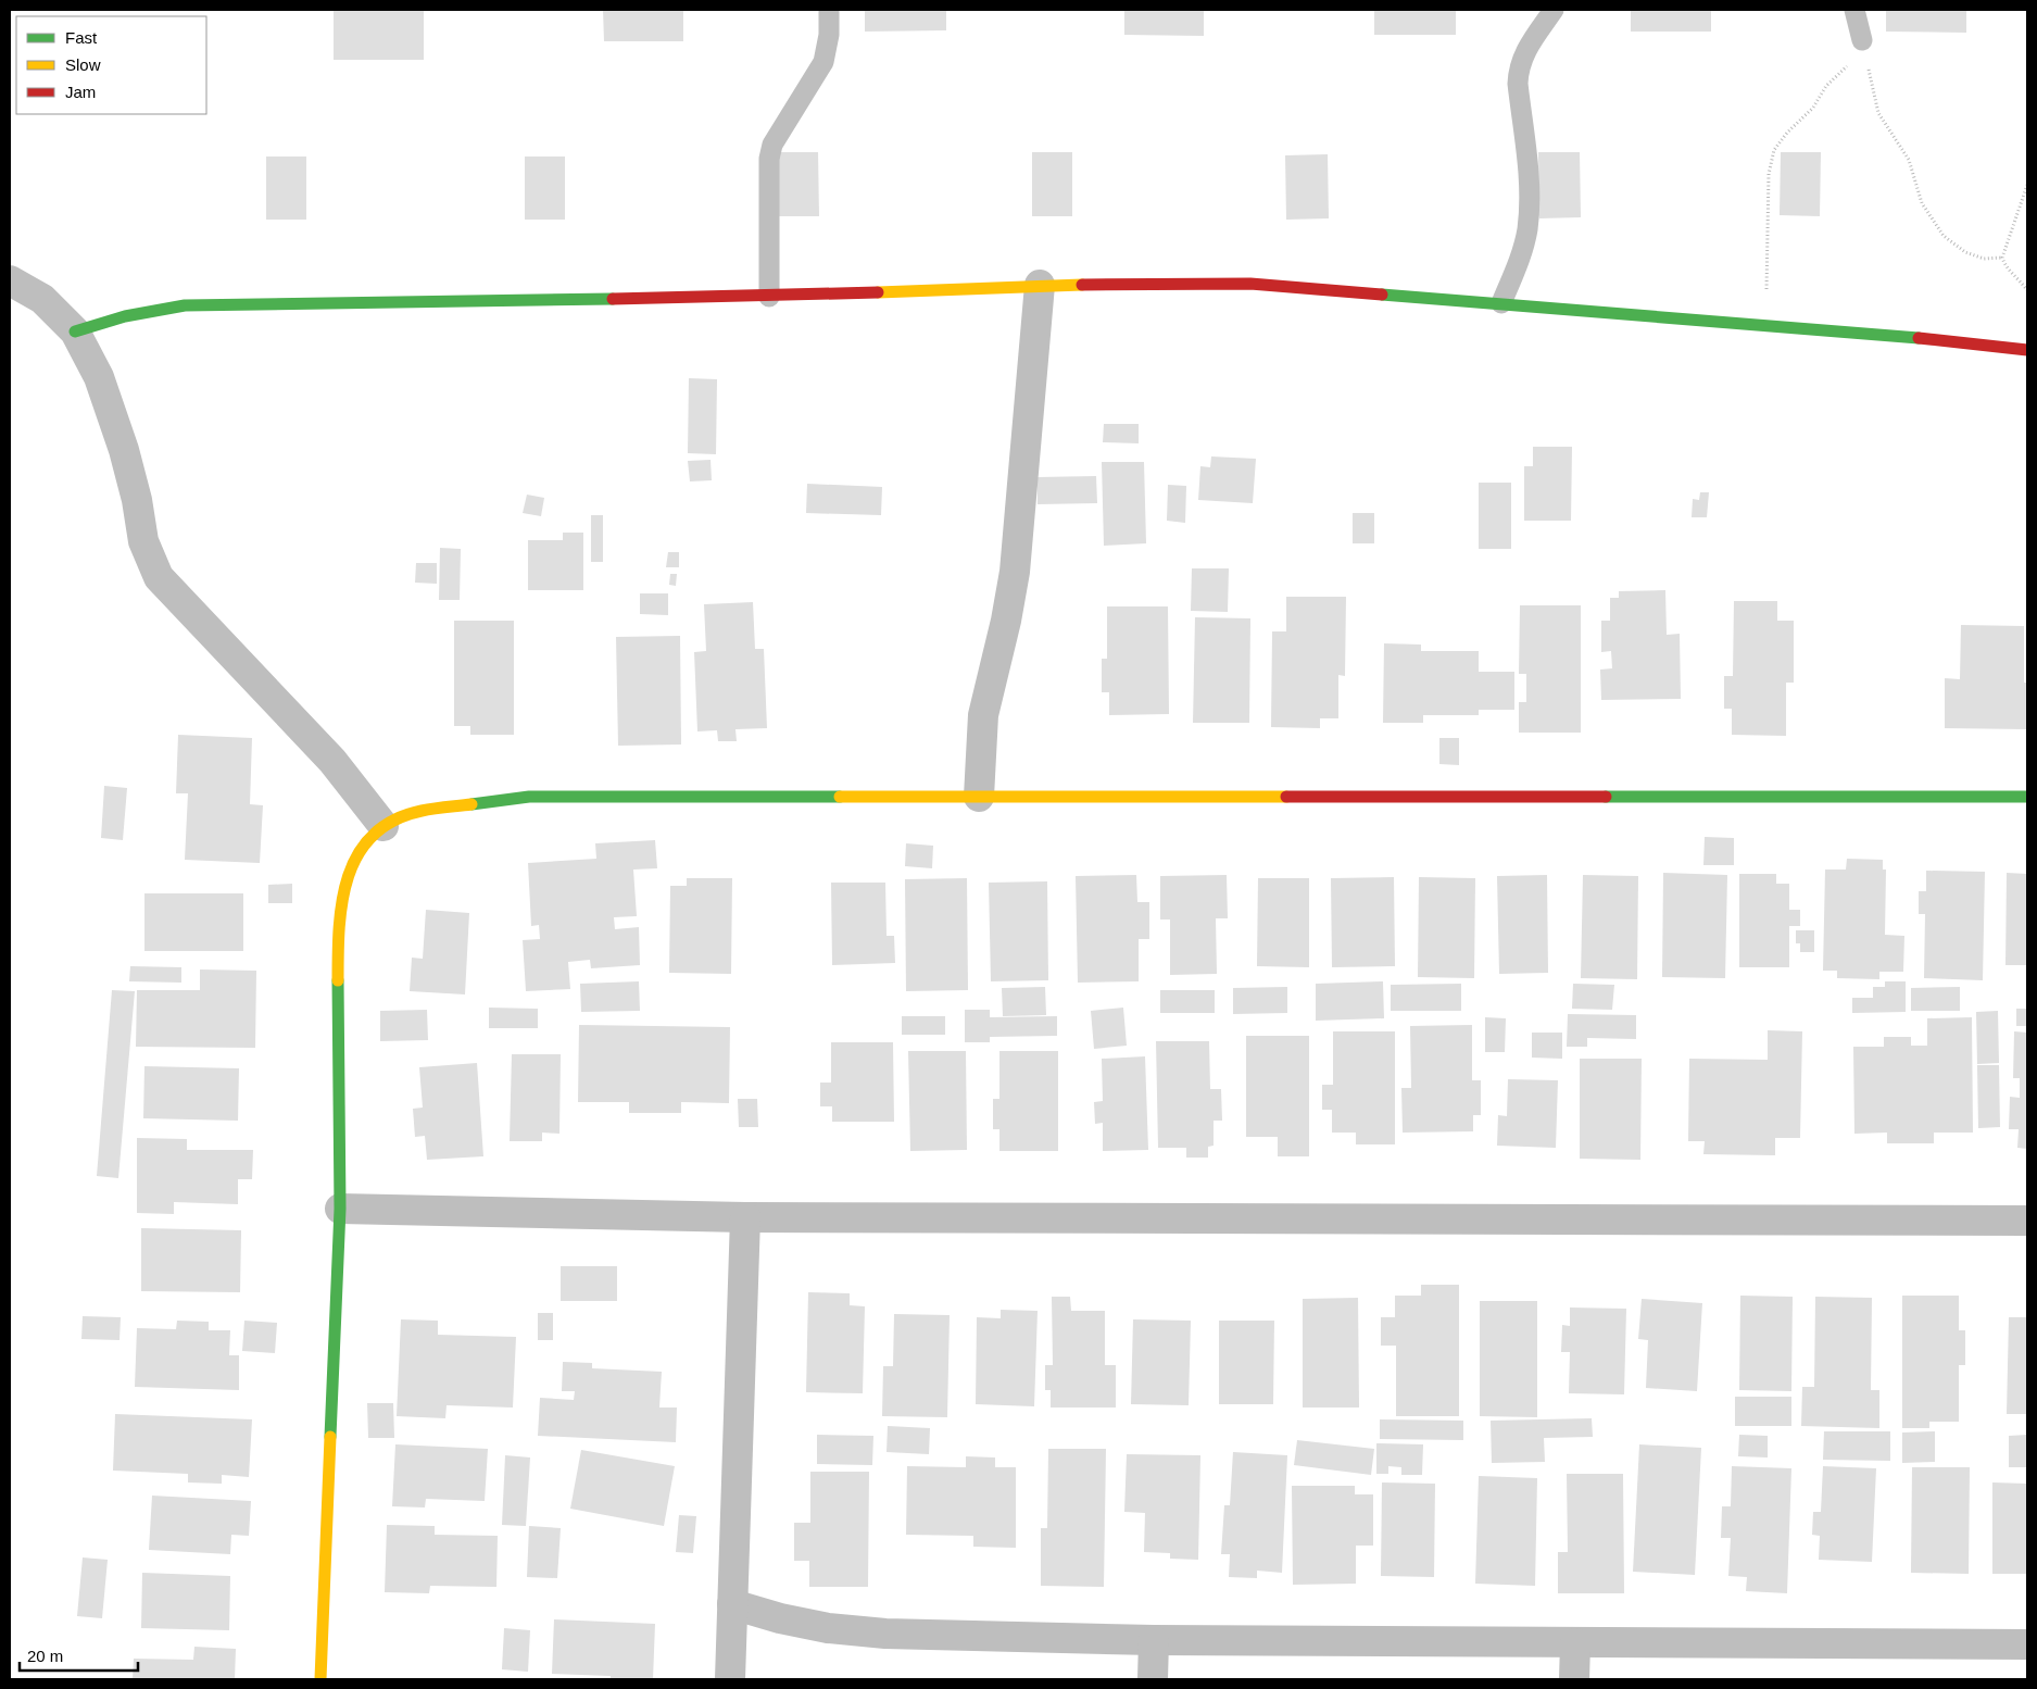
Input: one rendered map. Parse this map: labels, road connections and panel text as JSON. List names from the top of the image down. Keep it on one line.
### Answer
{"legend":["Fast","Slow","Jam"],"scale_bar":"20 m"}
